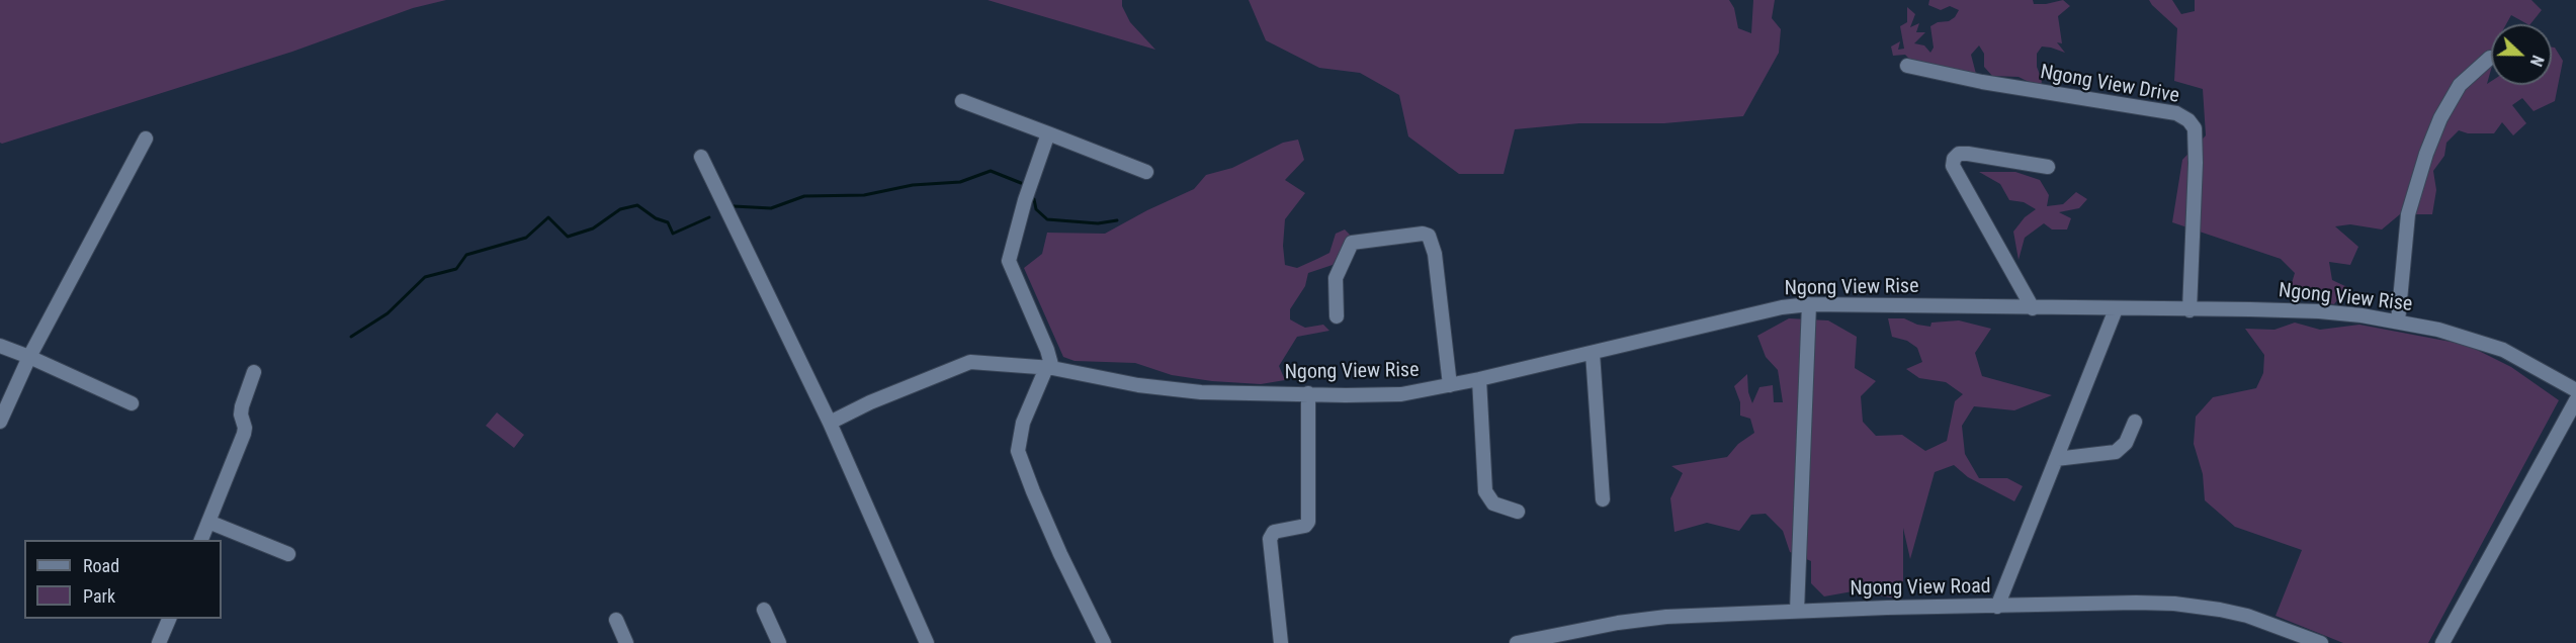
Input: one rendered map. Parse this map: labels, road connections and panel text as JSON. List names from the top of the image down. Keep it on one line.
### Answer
{"streets":{"street":["Ngong View Drive","Ngong View Rise","Ngong View Road"]},"crossings":[["Ngong View Drive","Ngong View Rise"]],"legend":["Road","Park"],"north":"right"}
